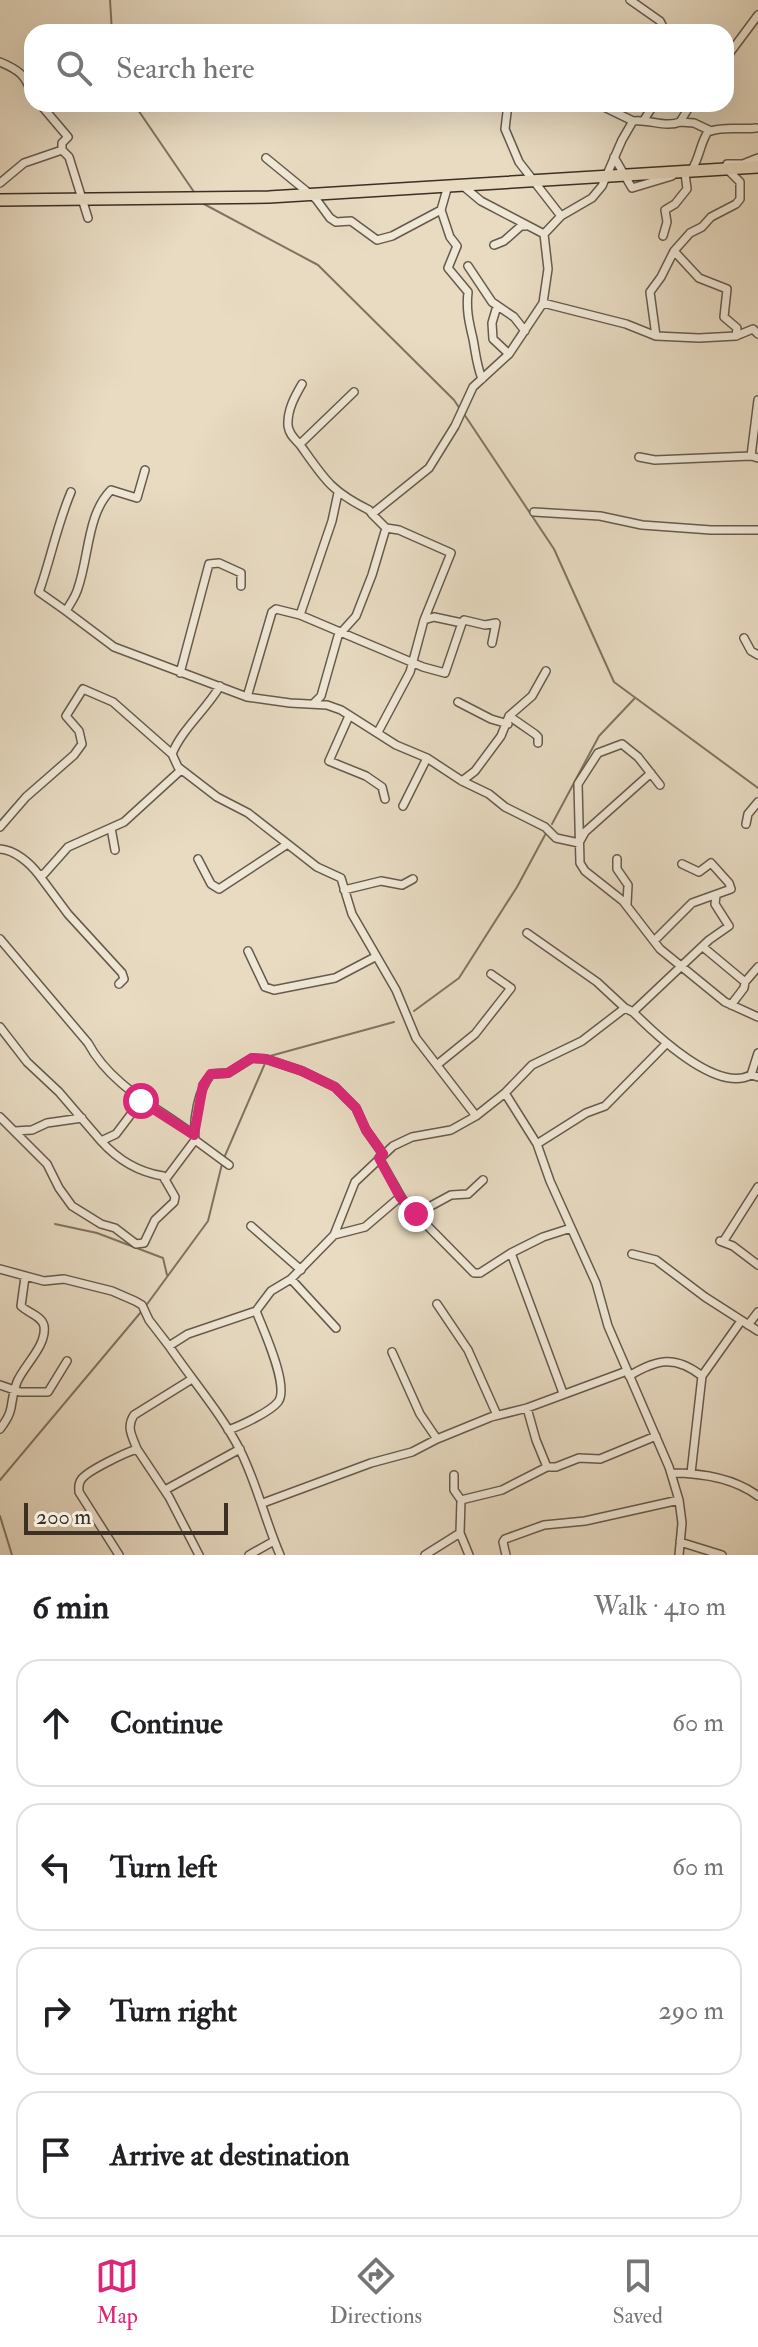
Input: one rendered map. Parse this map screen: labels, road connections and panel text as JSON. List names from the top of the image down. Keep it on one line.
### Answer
{"scale_bar":"200 m","page":{"search":"Search here","scale":"200 m","heading":["6 min","Walk · 410 m"],"list":[["Continue","60 m"],["Turn left","60 m"],["Turn right","290 m"],"Arrive at destination"],"nav":["Map","Directions","Saved"]}}
